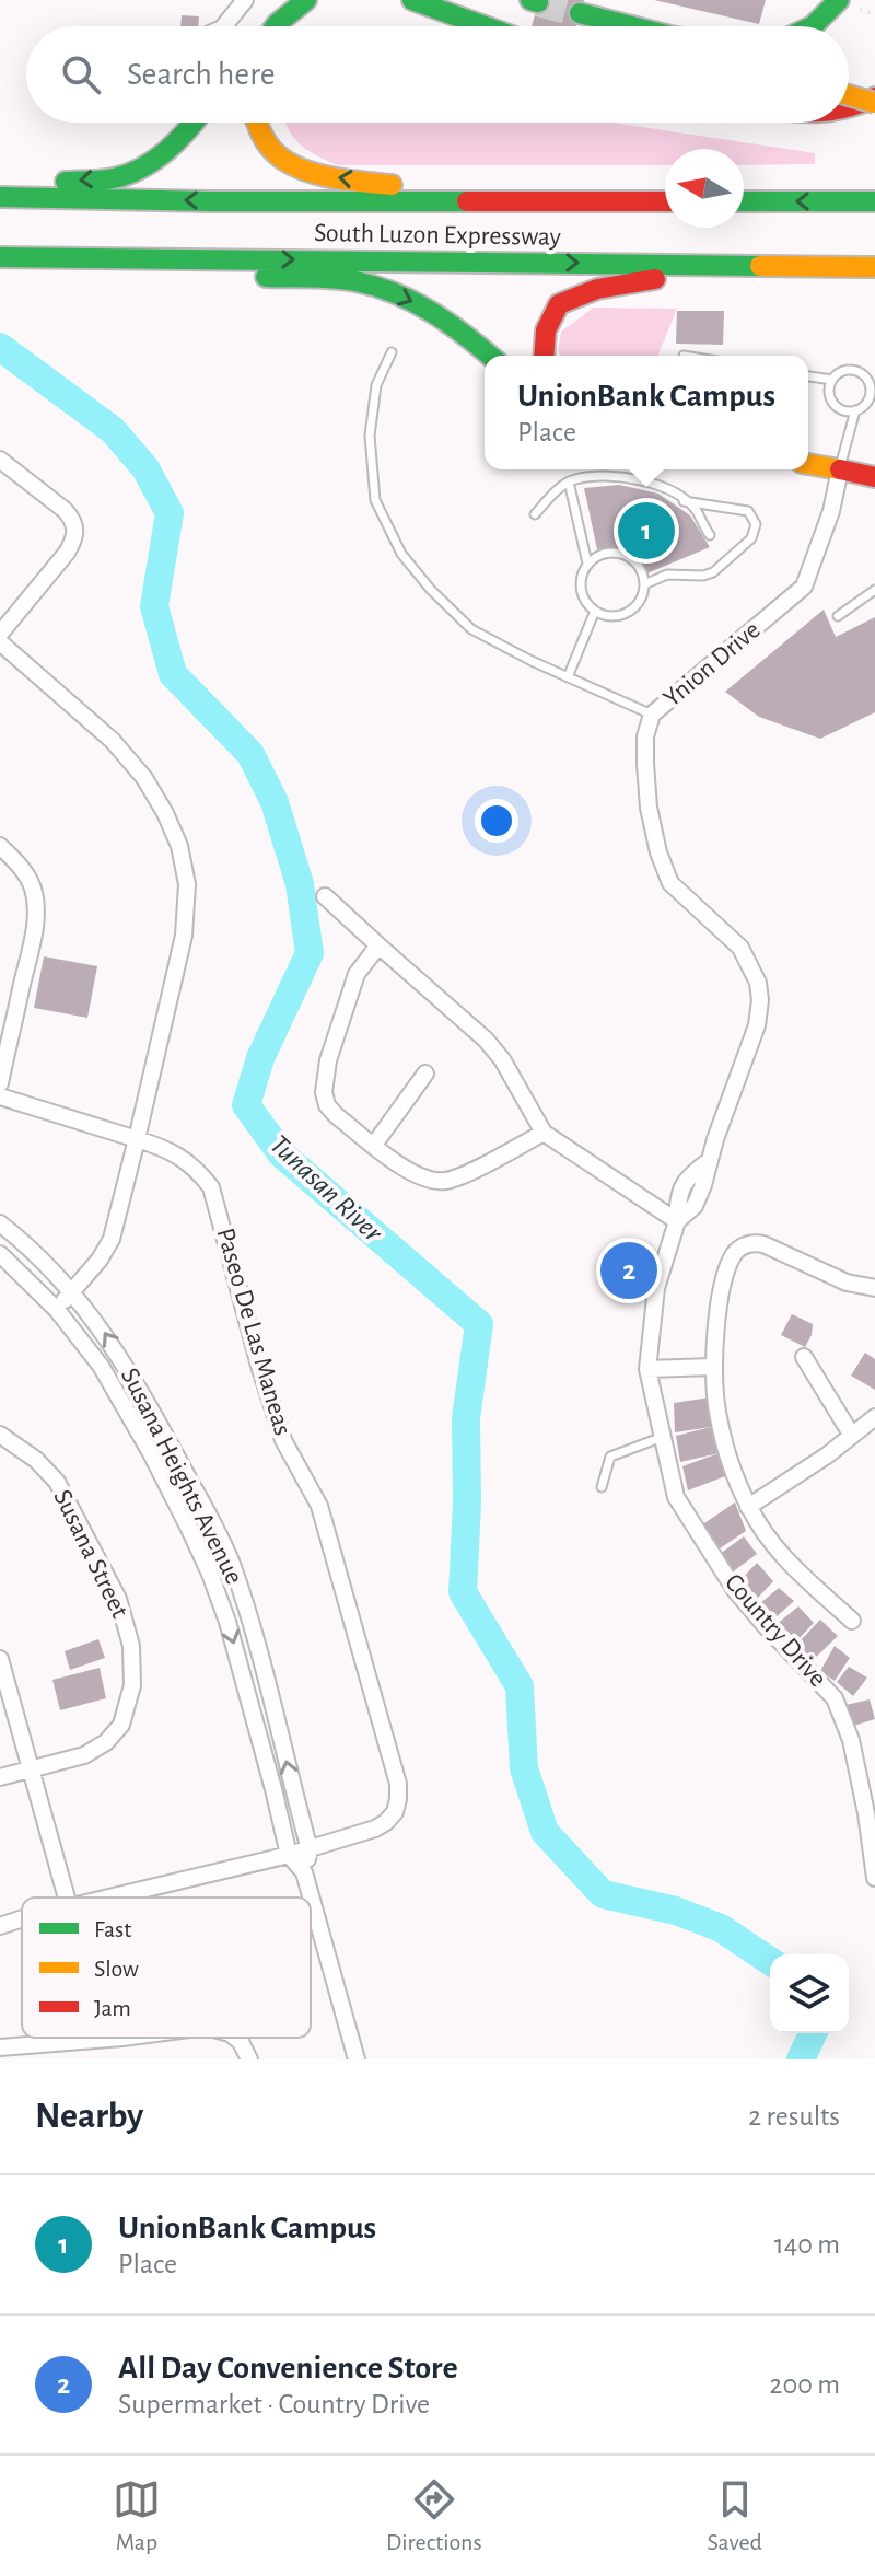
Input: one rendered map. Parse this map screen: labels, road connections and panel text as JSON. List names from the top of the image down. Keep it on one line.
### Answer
{"streets":{"main road":["South Luzon Expressway"],"street":["Ynion Drive","Paseo De Las Maneas","Susana Heights Avenue","Susana Street","Country Drive"]},"crossings":[["Ynion Drive","Country Drive"],["Paseo De Las Maneas","Susana Heights Avenue"]],"water":["Tunasan River"],"legend":["Fast","Slow","Jam"],"north":"left","page":{"search":"Search here","popup":["UnionBank Campus","Place"],"pins":["1","2"],"heading":["Nearby","2 results"],"list":[{"mark":"1","name":"UnionBank Campus","note":"Place","value":"140 m"},{"mark":"2","name":"All Day Convenience Store","note":"Supermarket · Country Drive","value":"200 m"}],"nav":["Map","Directions","Saved"]}}
